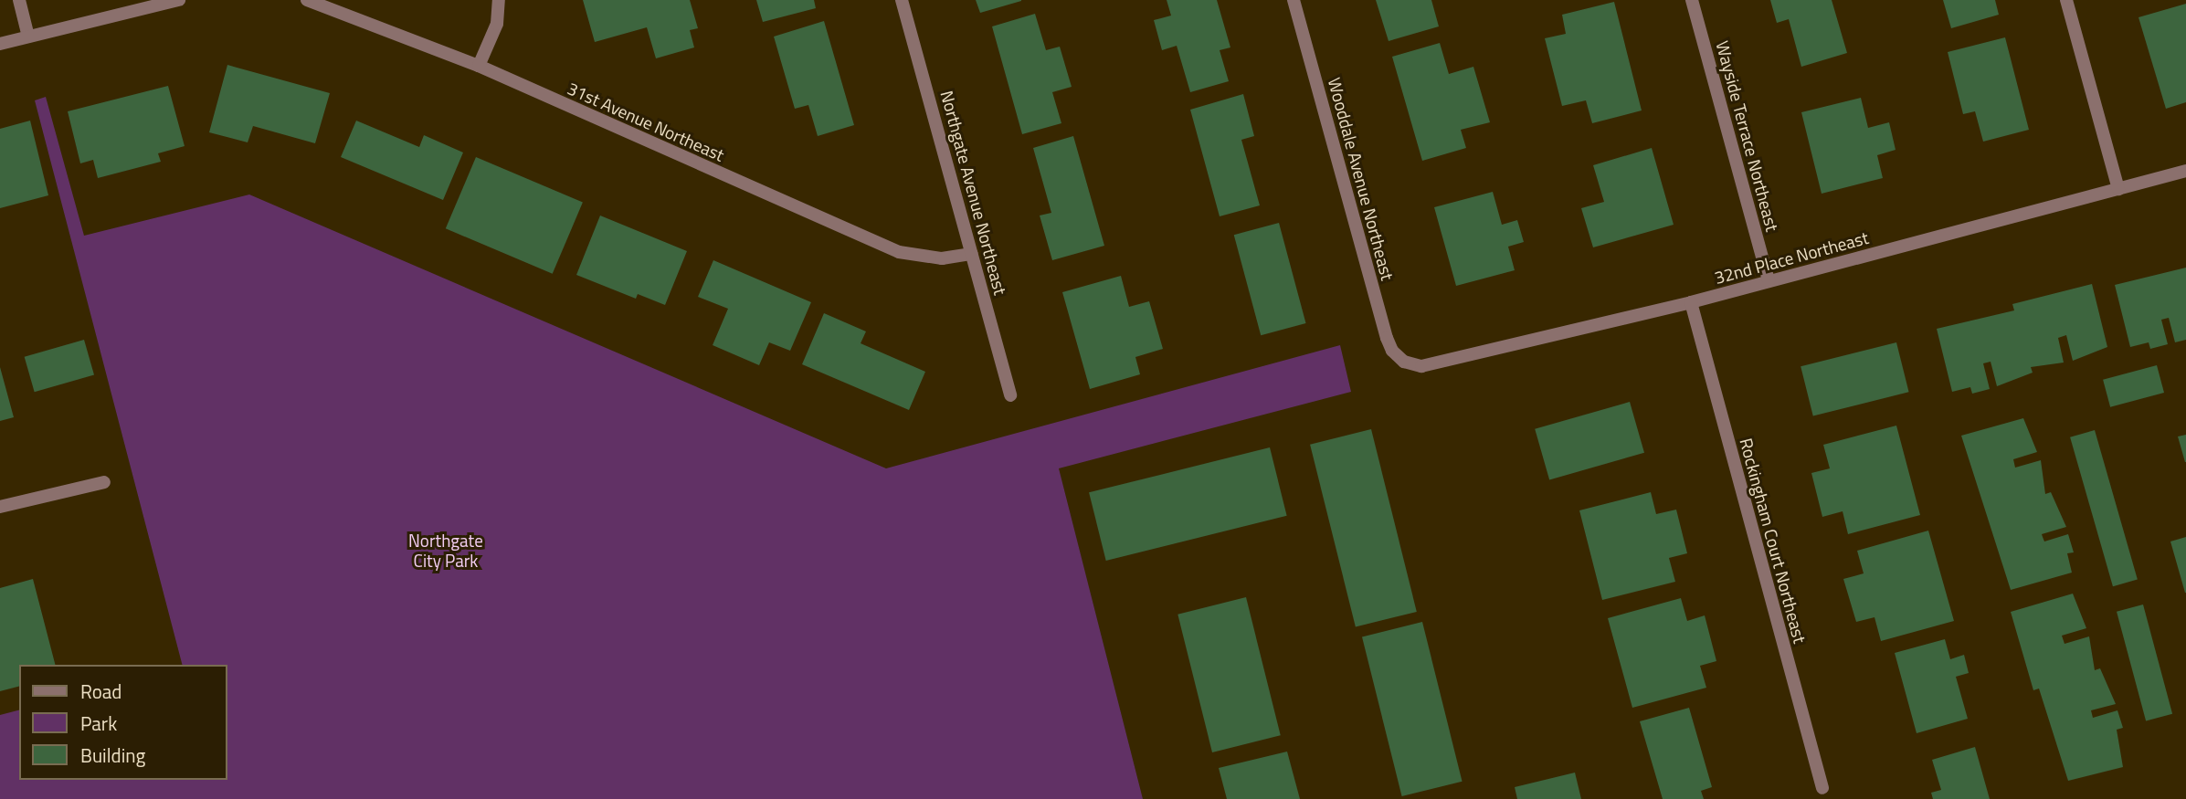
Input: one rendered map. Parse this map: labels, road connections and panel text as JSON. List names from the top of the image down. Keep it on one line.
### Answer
{"streets":{"street":["31st Avenue Northeast","Wayside Terrace Northeast","Wooddale Avenue Northeast","Northgate Avenue Northeast","32nd Place Northeast","Rockingham Court Northeast"]},"crossings":[["31st Avenue Northeast","Northgate Avenue Northeast"],["Wayside Terrace Northeast","32nd Place Northeast"],["Wooddale Avenue Northeast","32nd Place Northeast"],["32nd Place Northeast","Rockingham Court Northeast"]],"parks":["Northgate City Park"],"legend":["Road","Park","Building"]}
